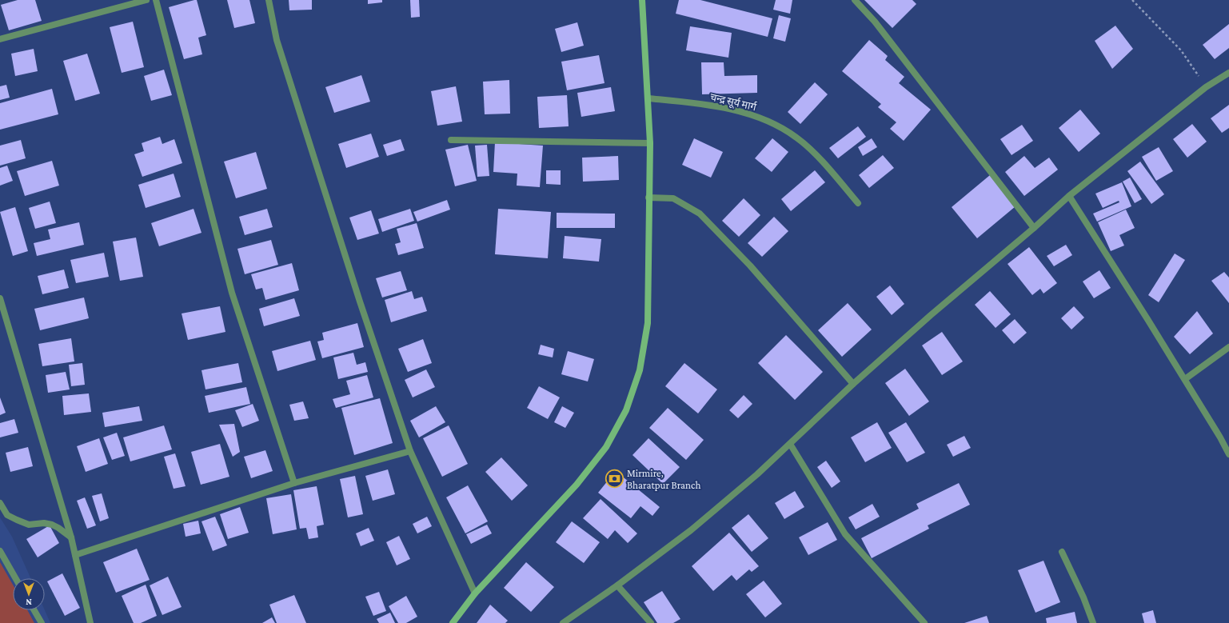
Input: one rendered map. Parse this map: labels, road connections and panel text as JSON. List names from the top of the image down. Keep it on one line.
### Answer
{"streets":{"street":["चन्द्र सूर्य मार्ग"]},"places":{"bank":["Mirmire, Bharatpur Branch"]},"north":"bottom"}
